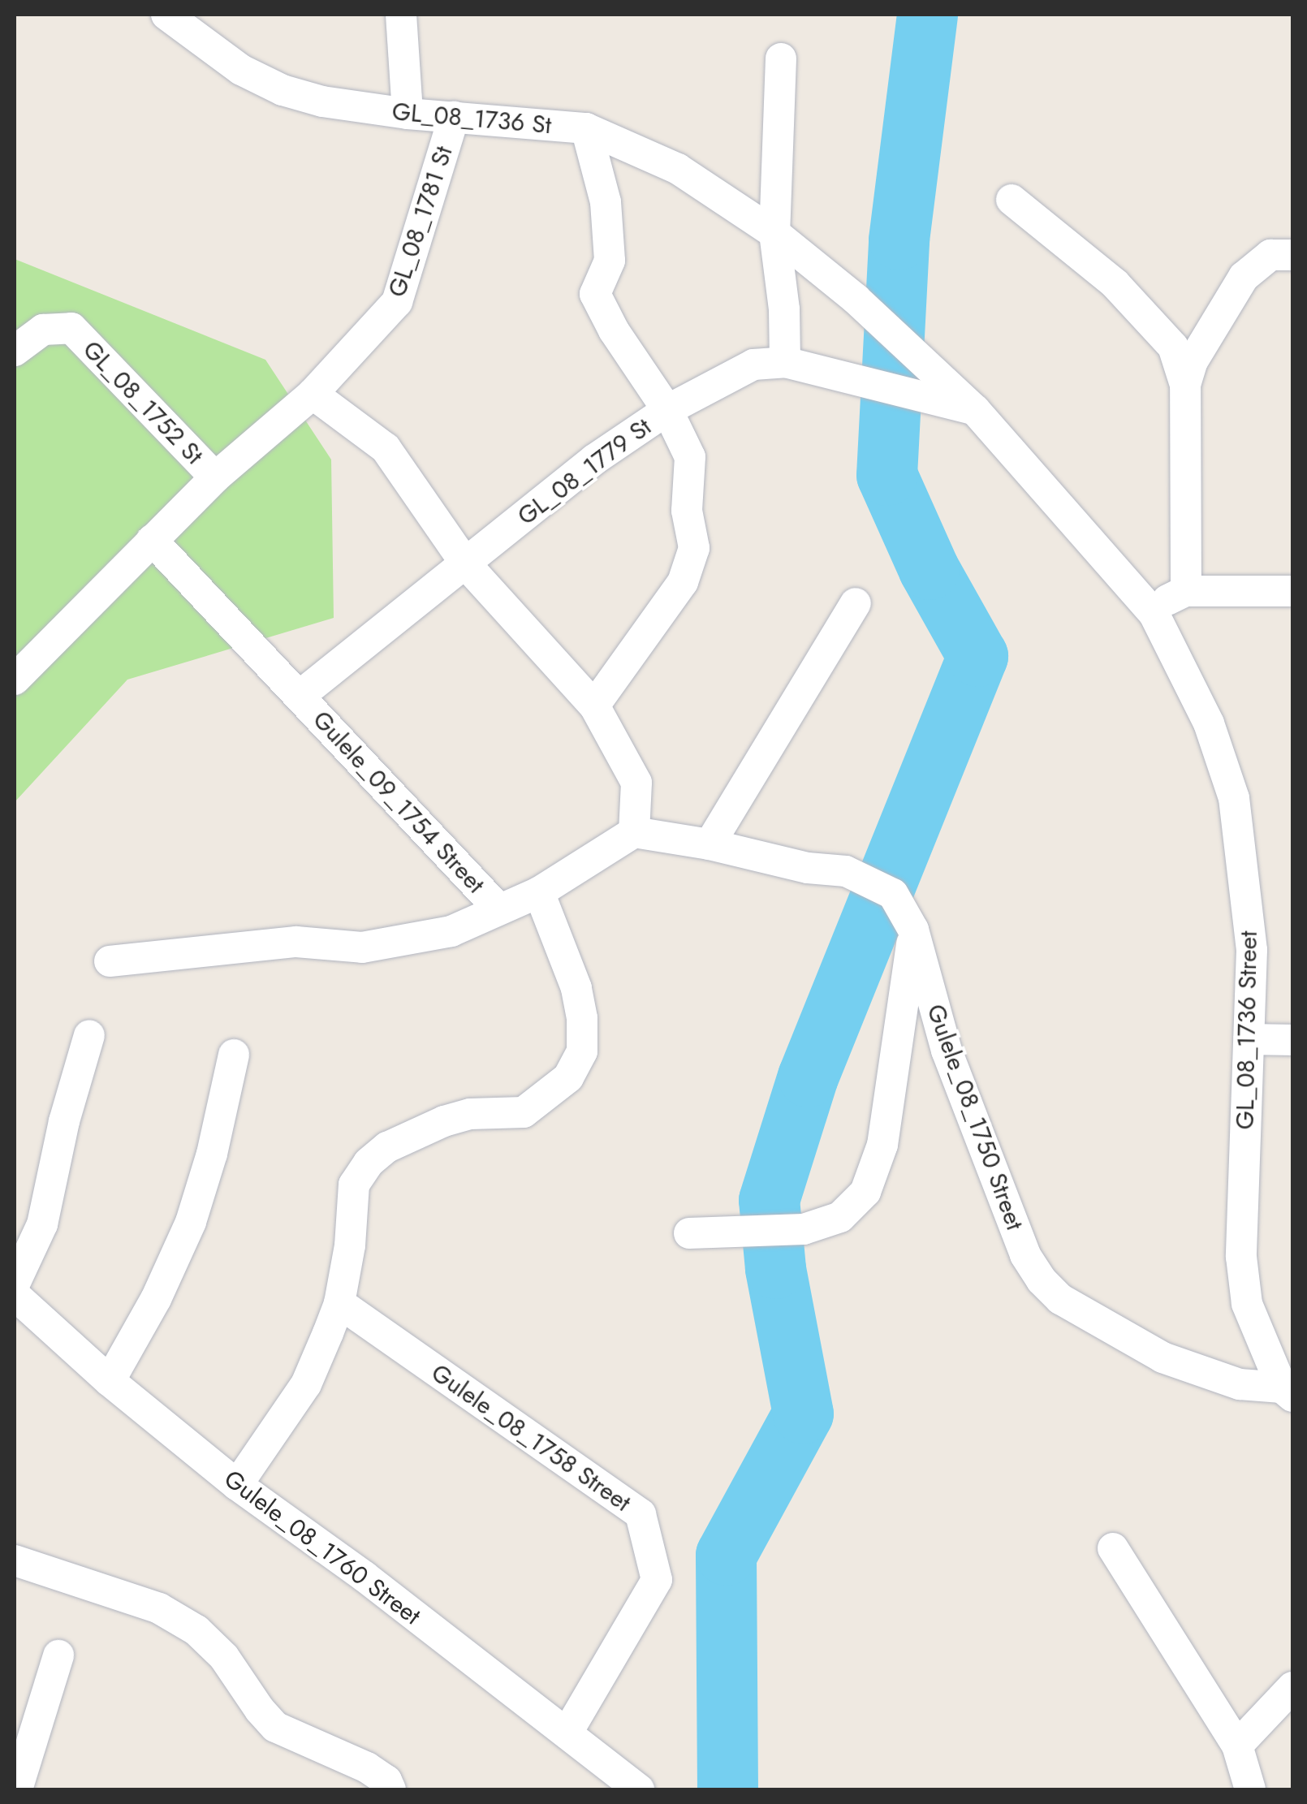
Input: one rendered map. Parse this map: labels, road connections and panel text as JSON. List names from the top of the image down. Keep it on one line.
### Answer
{"streets":{"street":["GL_08_1736 St","GL_08_1781 St","GL_08_1752 St","GL_08_1779 St","Gulele_09_1754 Street","GL_08_1736 Street","Gulele_08_1750 Street","Gulele_08_1758 Street","Gulele_08_1760 Street"]},"crossings":[["GL_08_1736 St","GL_08_1781 St"],["GL_08_1736 St","GL_08_1736 Street"],["GL_08_1781 St","GL_08_1752 St"],["GL_08_1781 St","Gulele_09_1754 Street"],["GL_08_1779 St","Gulele_09_1754 Street"],["GL_08_1736 Street","Gulele_08_1750 Street"],["Gulele_08_1758 Street","Gulele_08_1760 Street"]]}
